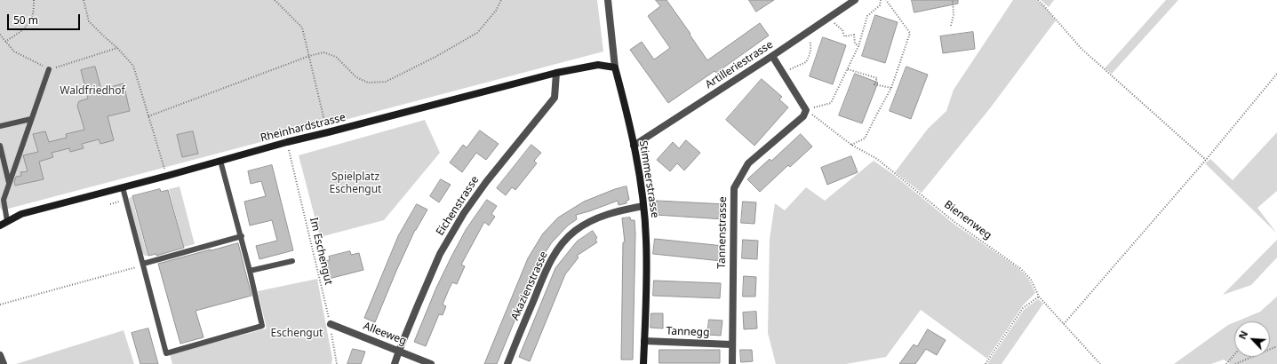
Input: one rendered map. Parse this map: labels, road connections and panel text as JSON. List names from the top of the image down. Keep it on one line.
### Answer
{"streets":{"street":["Artilleriestrasse","Rheinhardstrasse","Stimmerstrasse","Eichenstrasse","Tannenstrasse","Akazienstrasse","Tannegg","Alleeweg"],"path":["Bienenweg","Im Eschengut"]},"crossings":[["Artilleriestrasse","Stimmerstrasse"],["Rheinhardstrasse","Stimmerstrasse"],["Rheinhardstrasse","Eichenstrasse"],["Rheinhardstrasse","Im Eschengut"],["Stimmerstrasse","Akazienstrasse"],["Stimmerstrasse","Tannegg"],["Eichenstrasse","Alleeweg"],["Bienenweg","Tannenstrasse"],["Tannenstrasse","Tannegg"],["Im Eschengut","Alleeweg"]],"parks":["Waldfriedhof","Spielplatz Eschengut","Eschengut"],"scale_bar":"50 m","north":"top left"}
